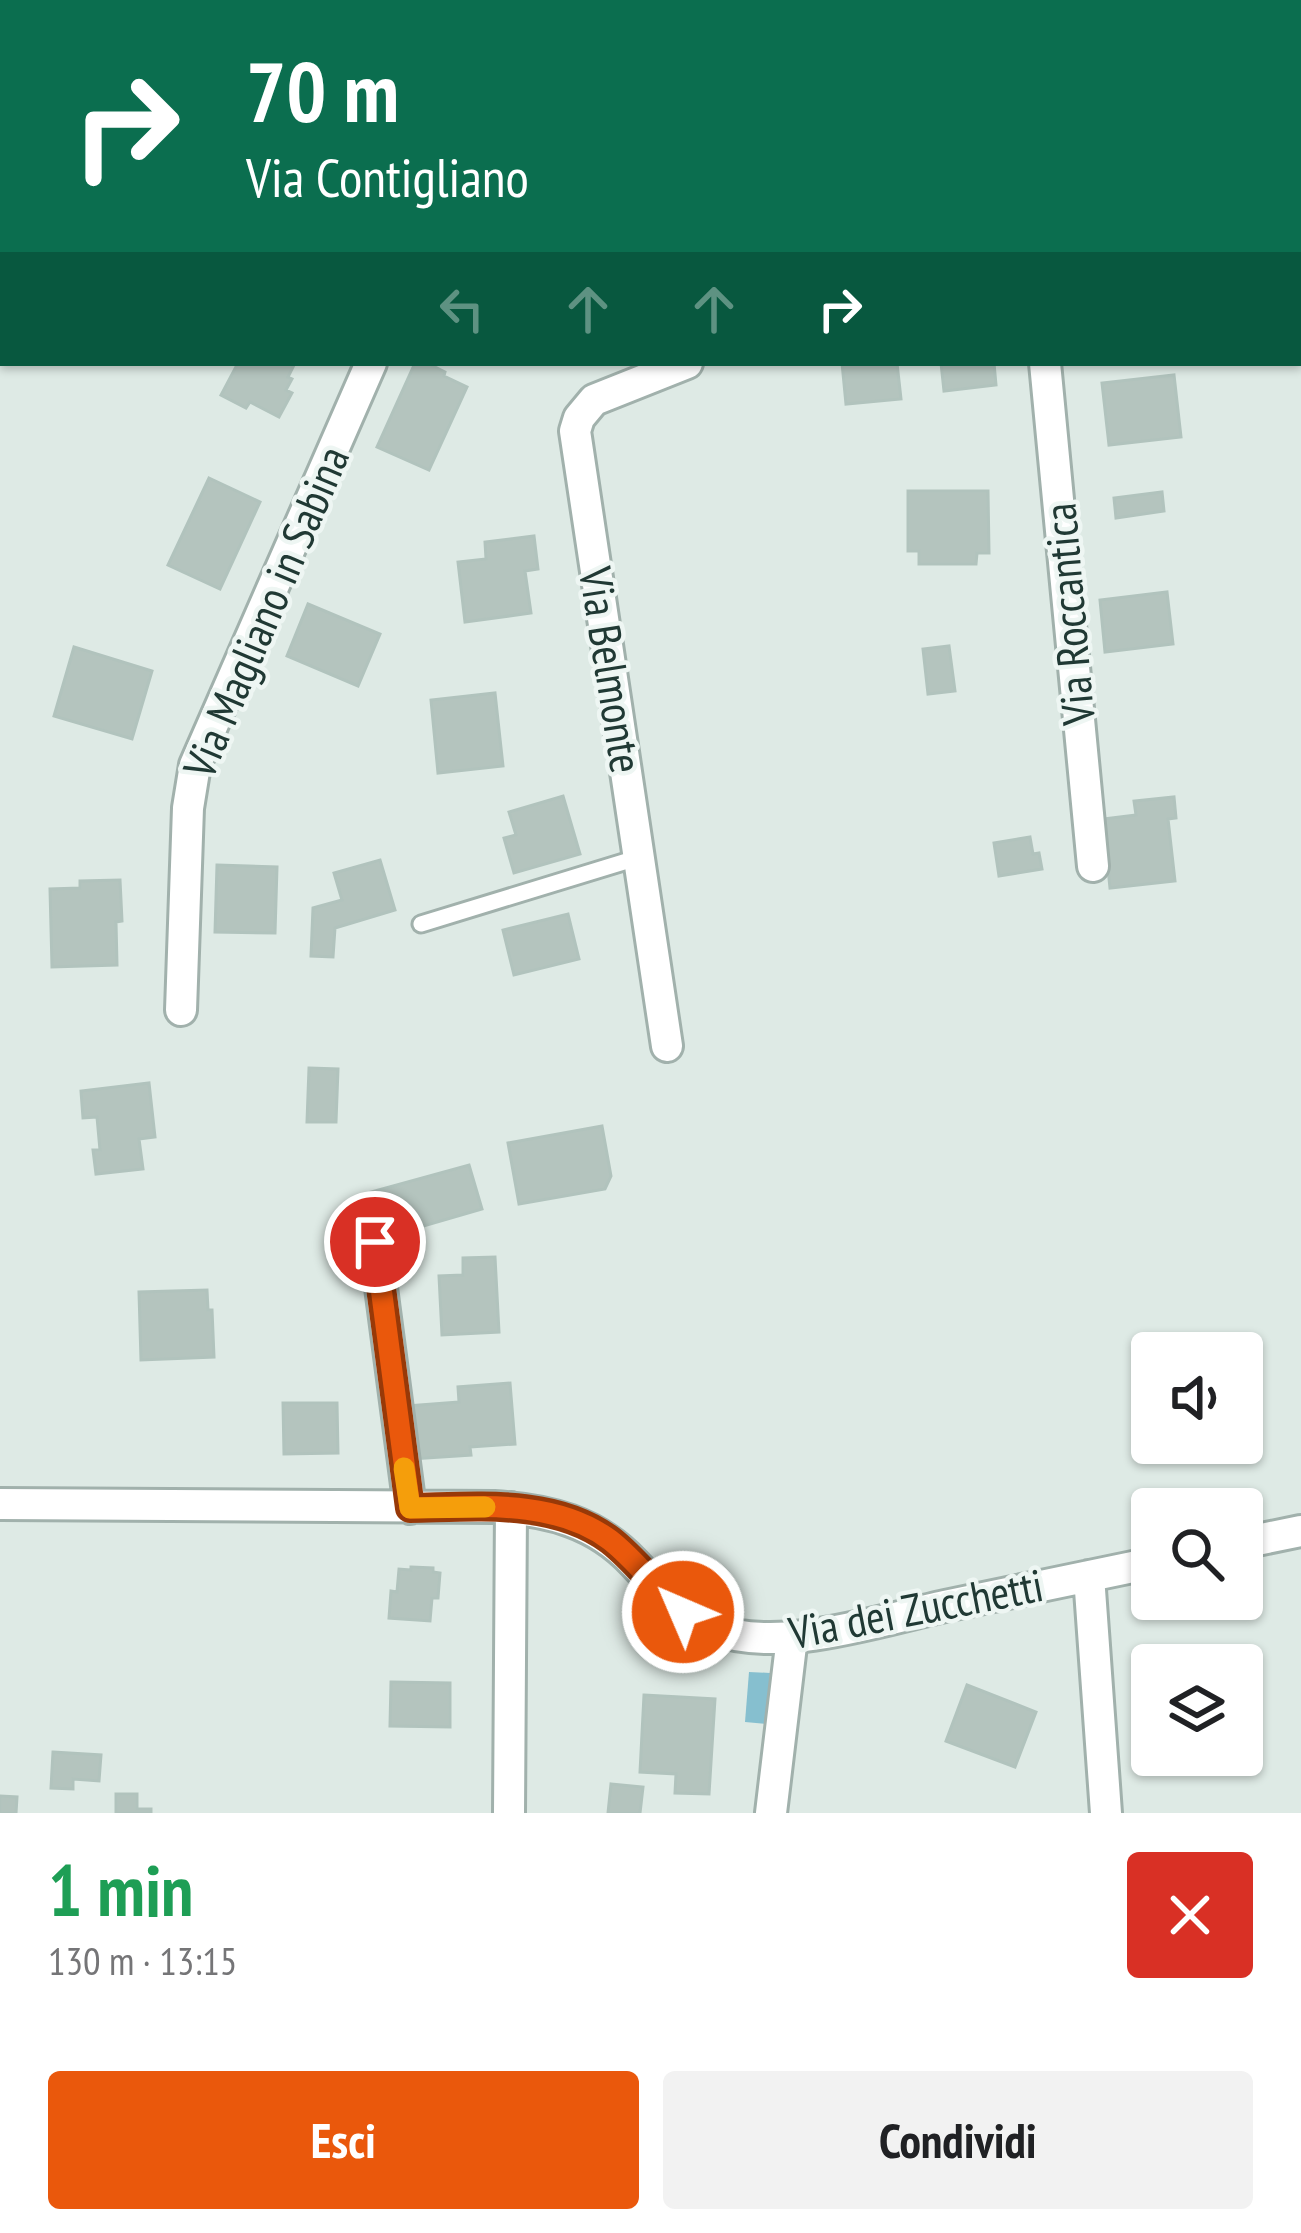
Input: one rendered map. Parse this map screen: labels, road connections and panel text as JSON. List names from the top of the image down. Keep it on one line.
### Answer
{"streets":{"street":["Via Magliano in Sabina","Via Roccantica","Via Belmonte","Via dei Zucchetti"]},"page":{"turn":["70 m","Via Contigliano"],"heading":["1 min","130 m · 13:15"],"buttons":["Esci","Condividi"]}}
